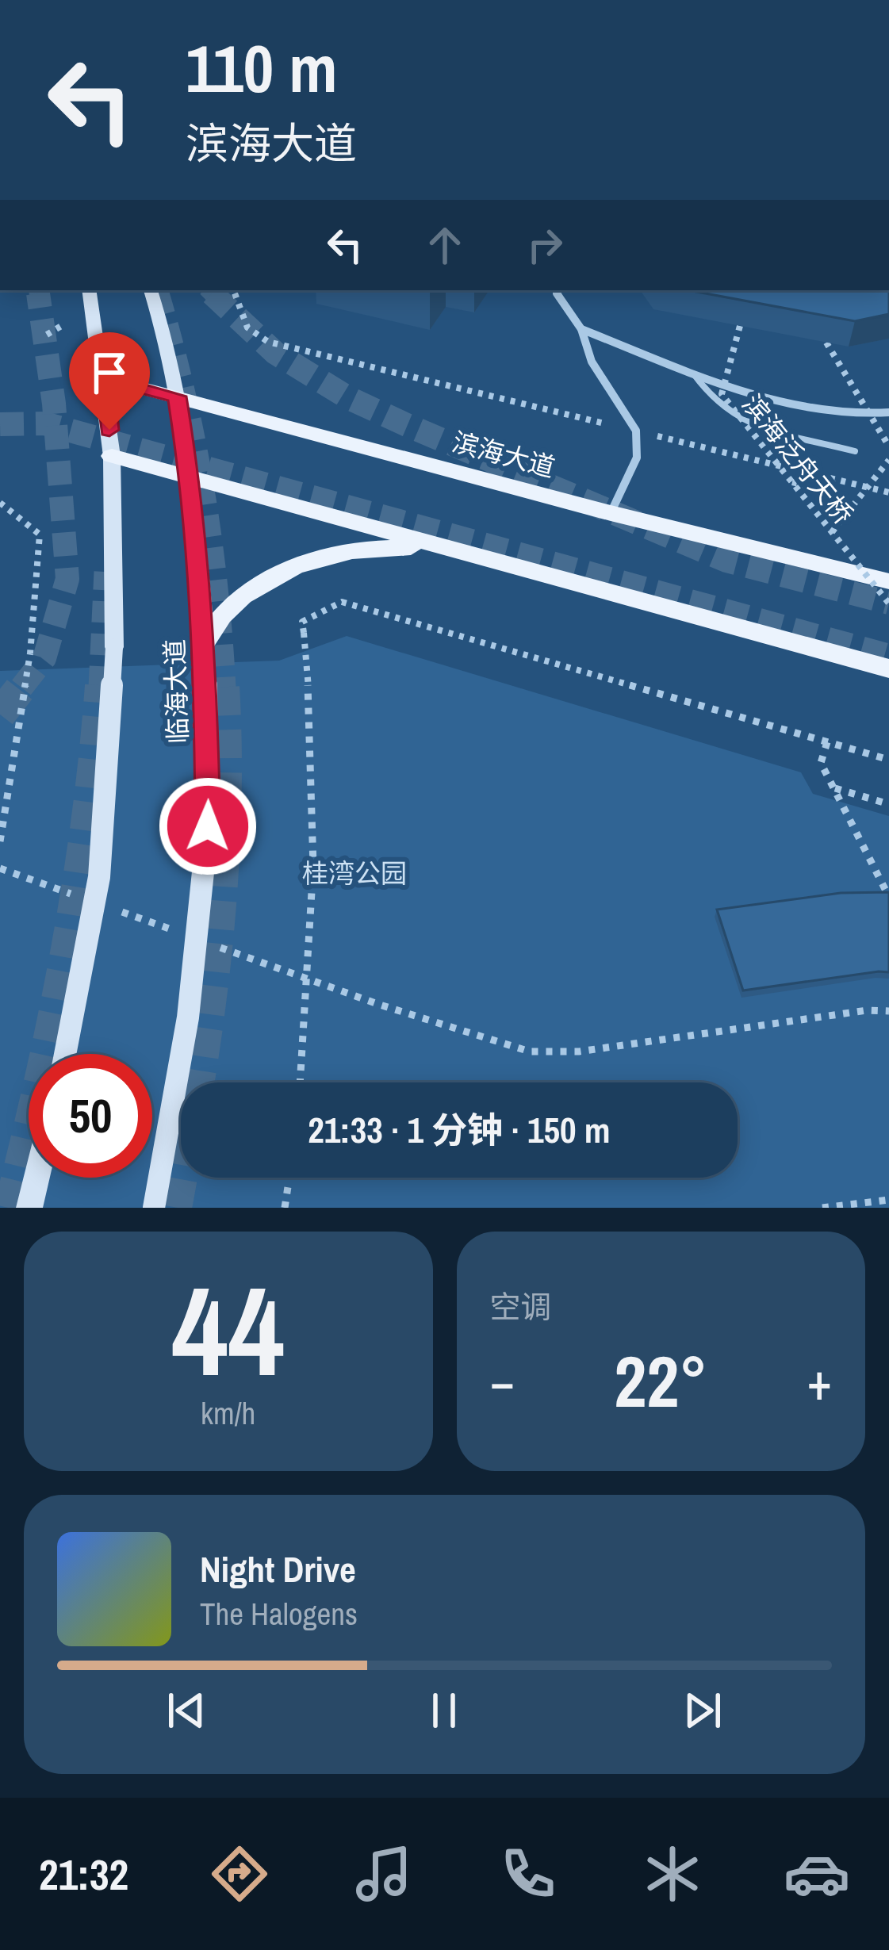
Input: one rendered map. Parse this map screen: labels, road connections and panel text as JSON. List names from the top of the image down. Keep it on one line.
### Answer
{"streets":{"main road":["滨海大道","临海大道"],"path":["滨海泛舟天桥"]},"crossings":[["滨海大道","临海大道"]],"parks":["桂湾公园"],"page":{"turn":["110 m","滨海大道"],"limit":"50","trip":"21:33 · 1 分钟 · 150 m","tile":[["44","km/h"],"空调"],"heat":["−","22°","+"],"song":["Night Drive","The Halogens"],"tabs":"21:32"}}
